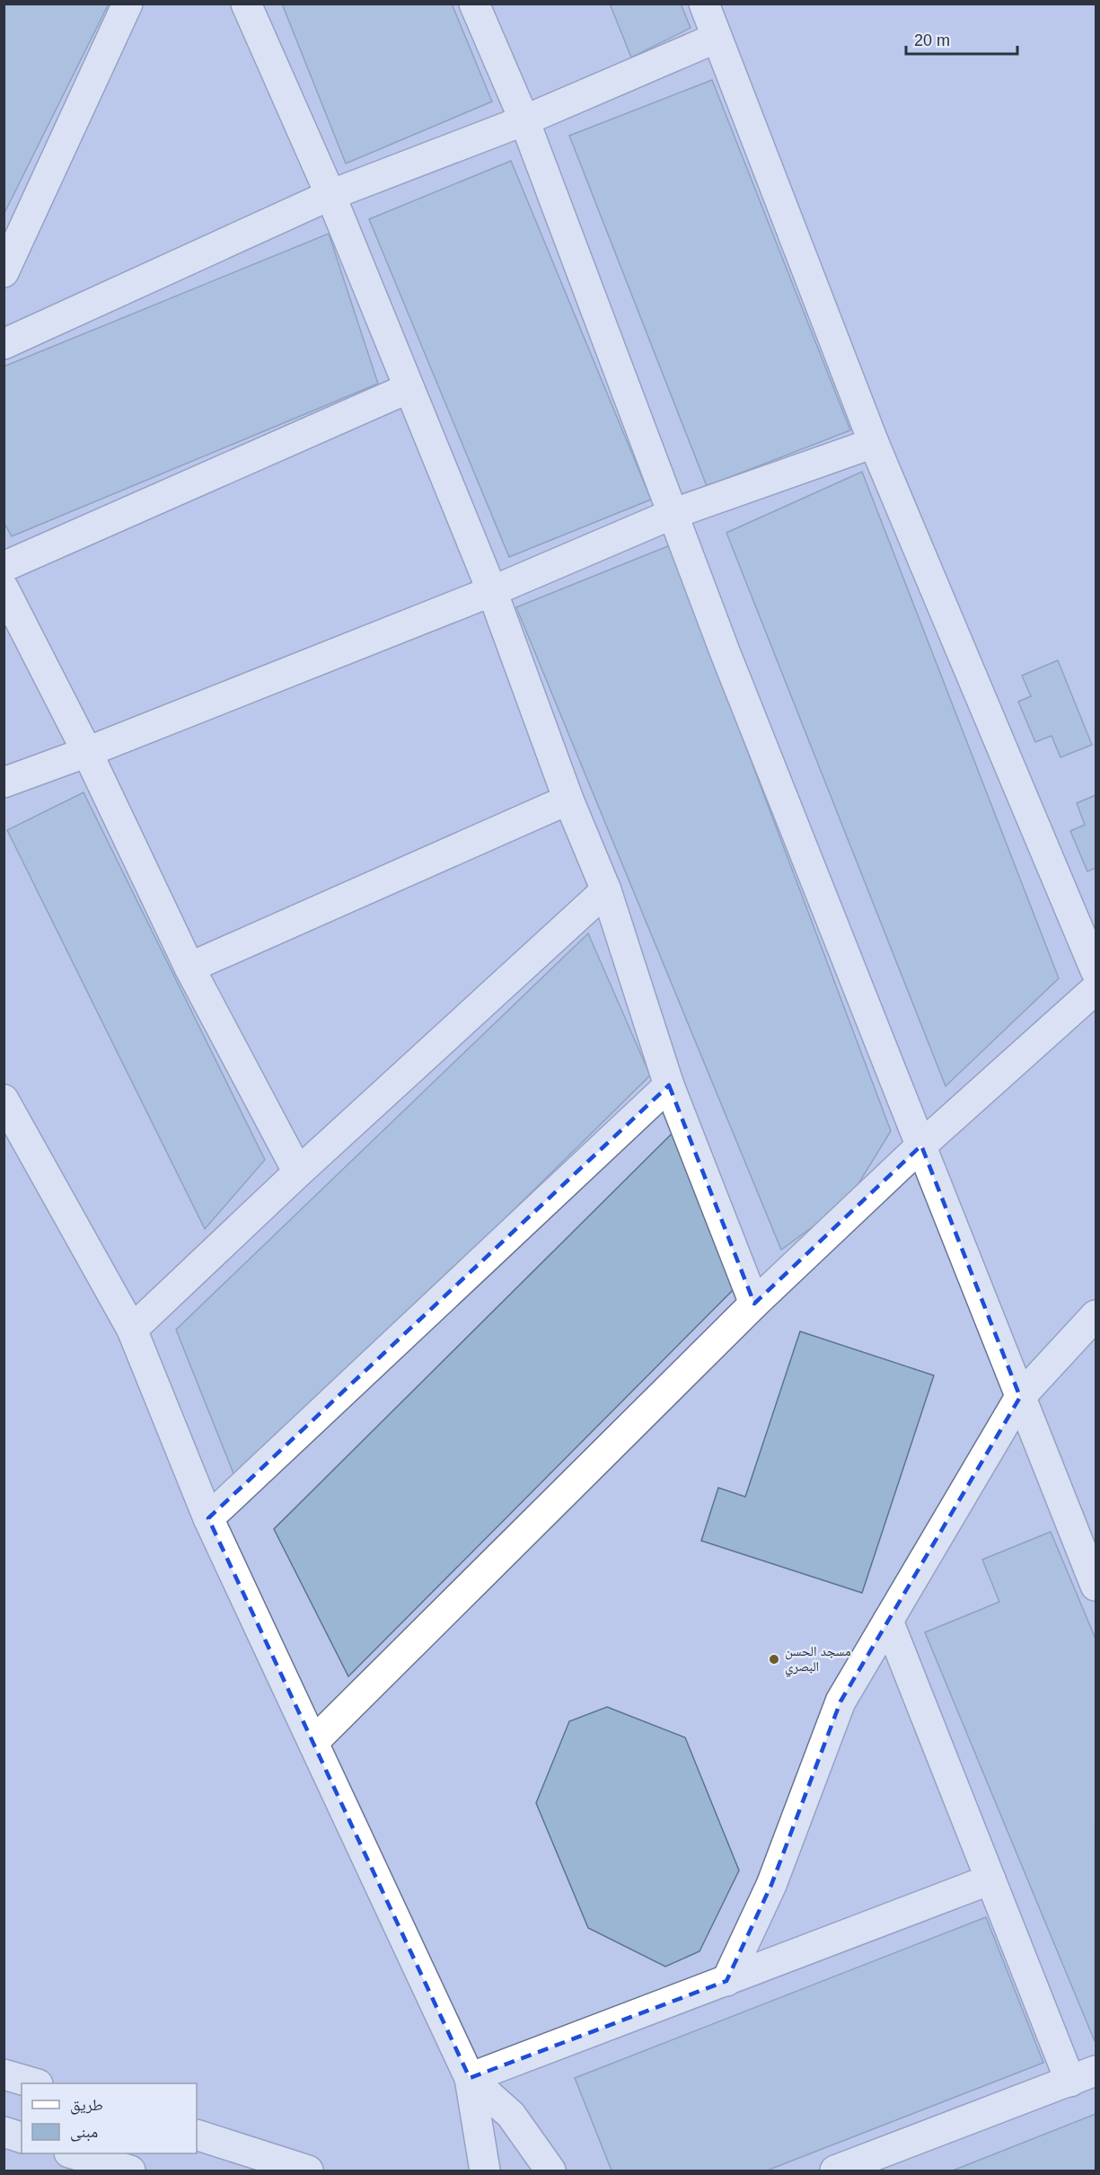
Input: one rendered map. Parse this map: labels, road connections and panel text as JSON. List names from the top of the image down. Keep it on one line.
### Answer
{"places":["مسجد الحسن البصري"],"legend":["طريق","مبنى"],"scale_bar":"20 m"}
